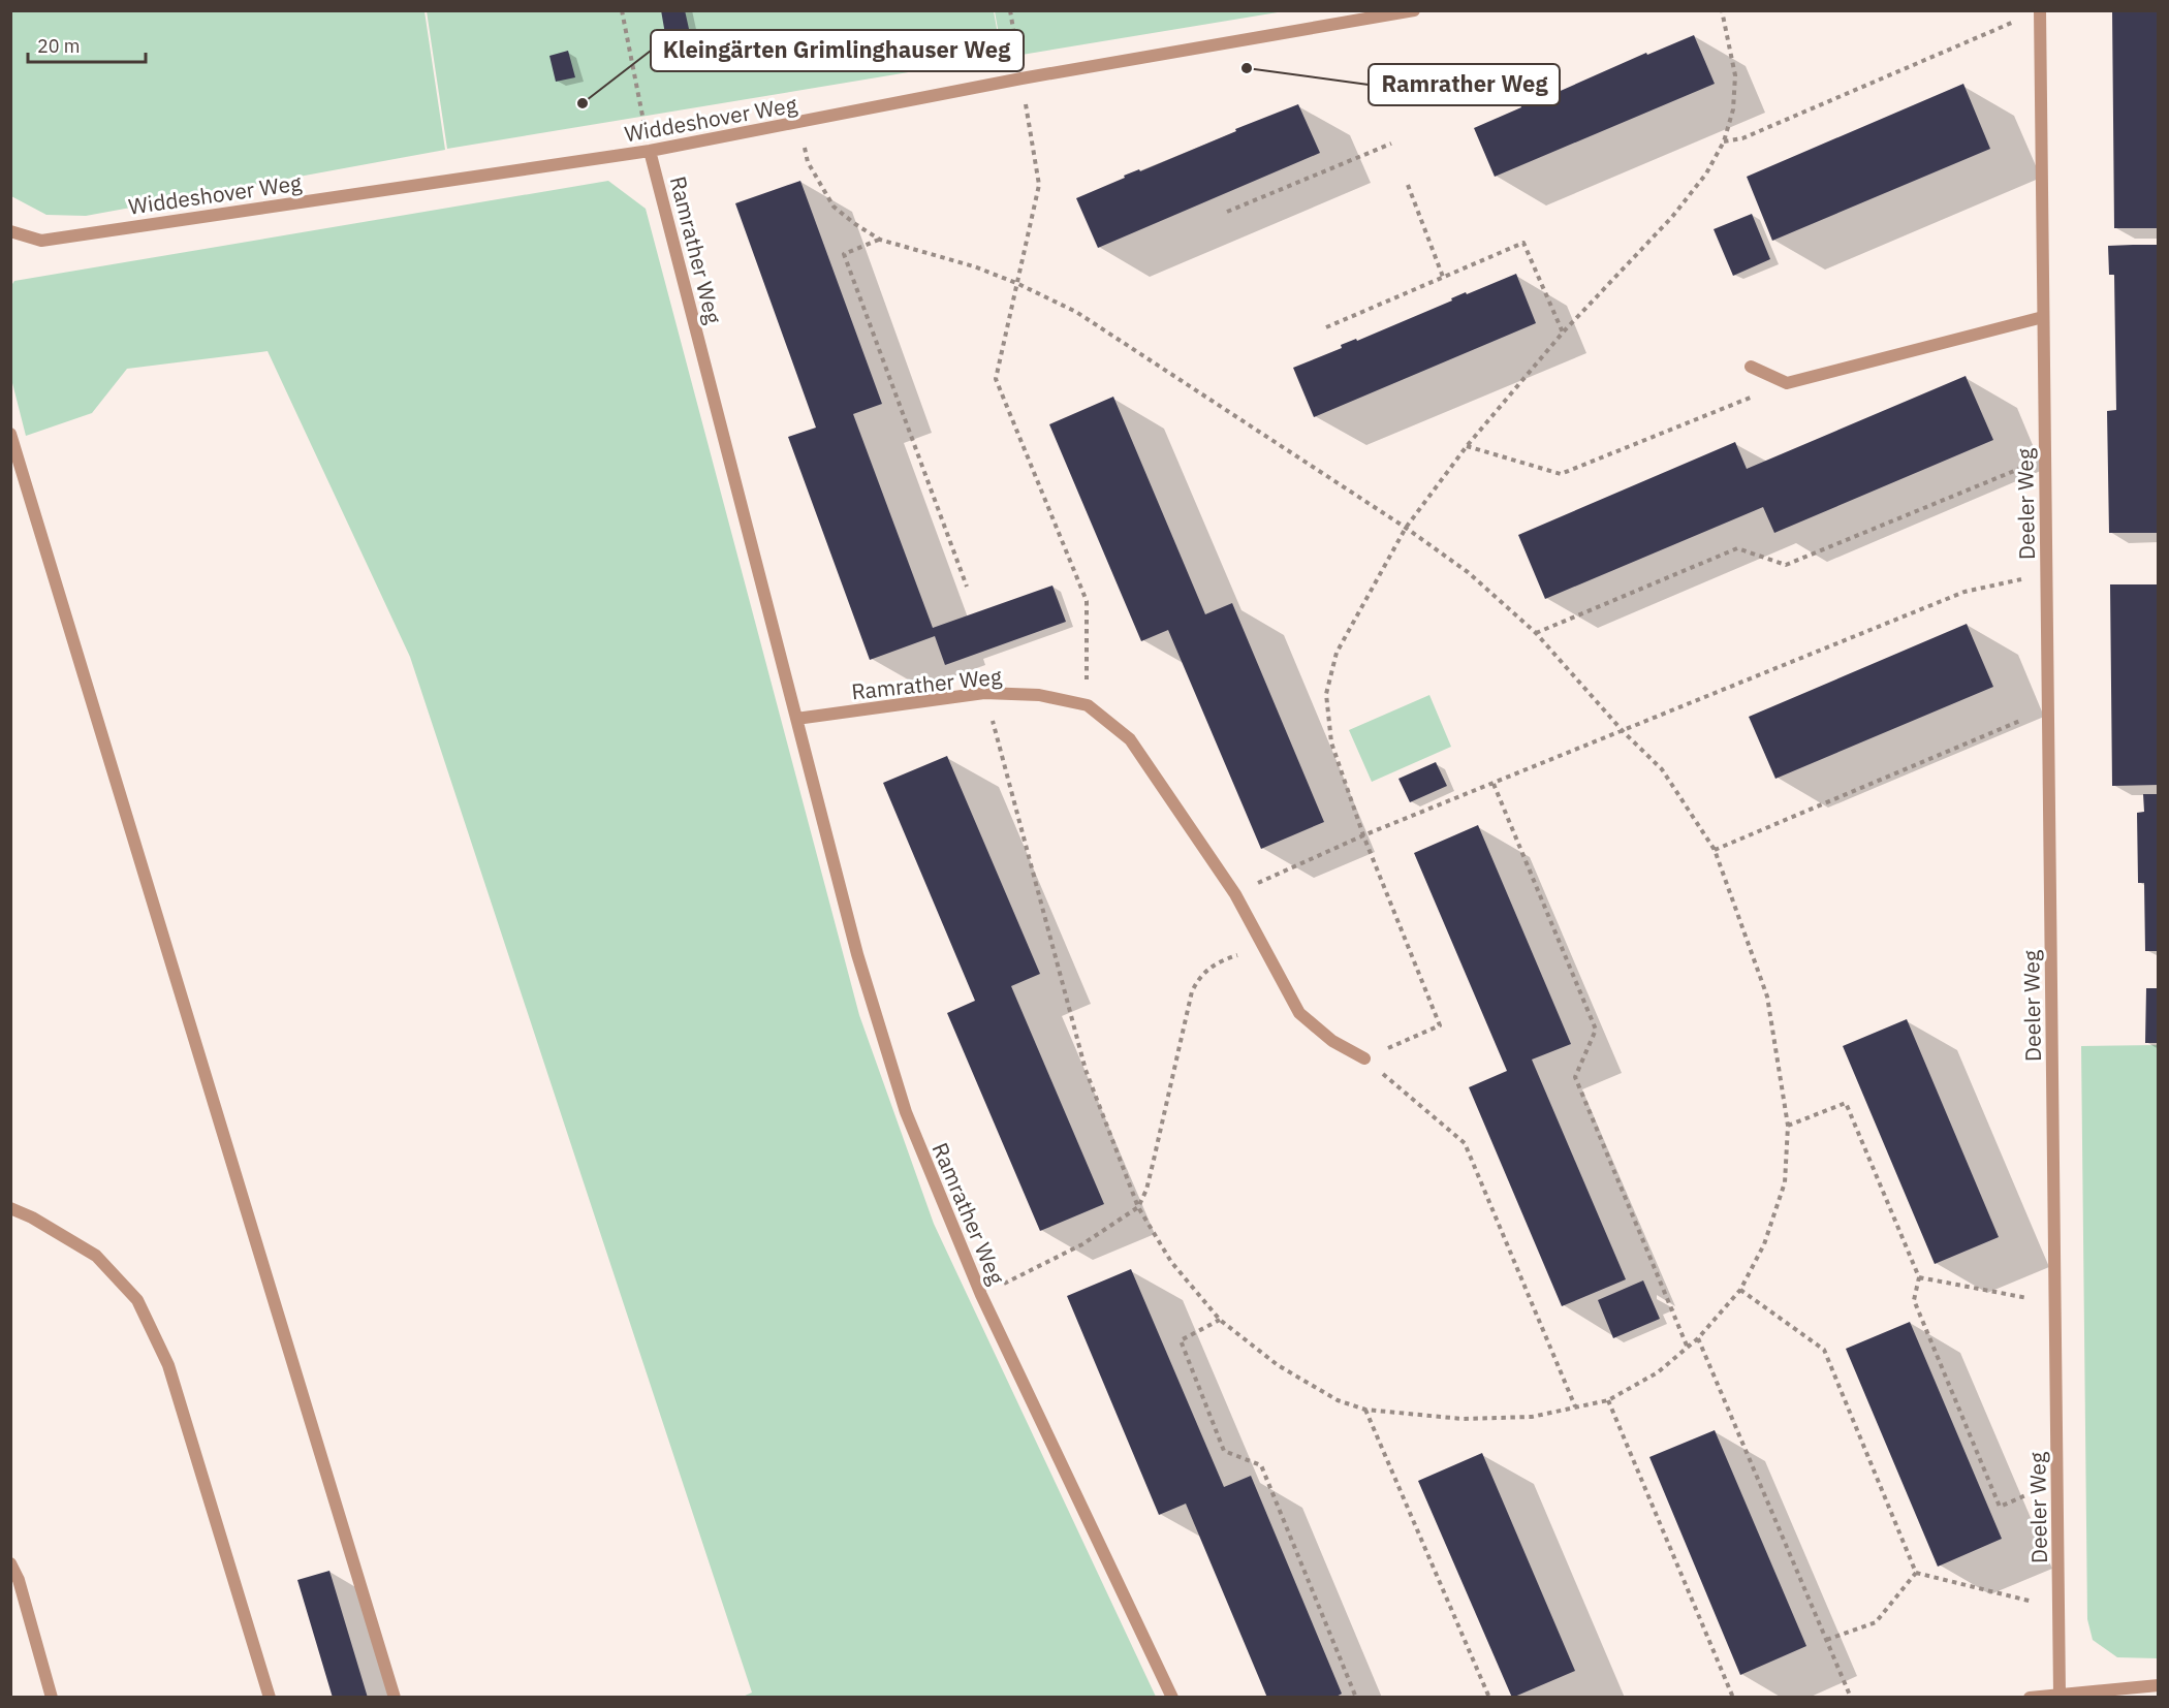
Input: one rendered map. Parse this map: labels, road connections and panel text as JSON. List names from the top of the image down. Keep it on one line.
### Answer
{"streets":{"street":["Widdeshover Weg","Ramrather Weg","Deeler Weg"]},"crossings":[["Widdeshover Weg","Ramrather Weg"]],"places":["Ramrather Weg","Kleingärten Grimlinghauser Weg"],"scale_bar":"20 m"}
